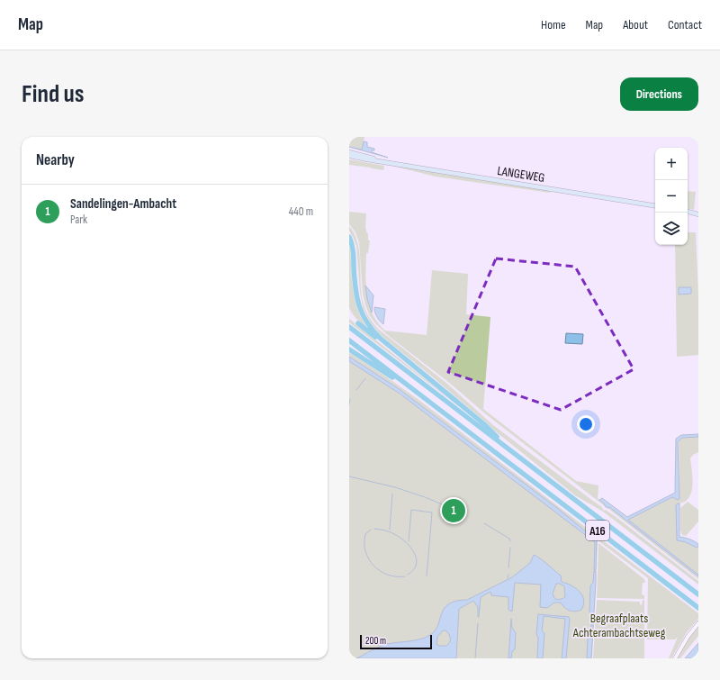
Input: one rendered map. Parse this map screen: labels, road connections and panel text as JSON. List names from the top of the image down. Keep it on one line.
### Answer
{"streets":{"highway":["A16"],"main road":["LANGEWEG"]},"parks":["Begraafplaats Achterambachtseweg"],"scale_bar":"200 m","page":{"header":"Map","nav":["Home","Map","About","Contact"],"buttons":"Directions","title":"Find us","heading":"Nearby","map_buttons":["+","−"],"list":[{"mark":"1","name":"Sandelingen-Ambacht","note":"Park","value":"440 m"}],"pins":"1","scale":"200 m"}}
